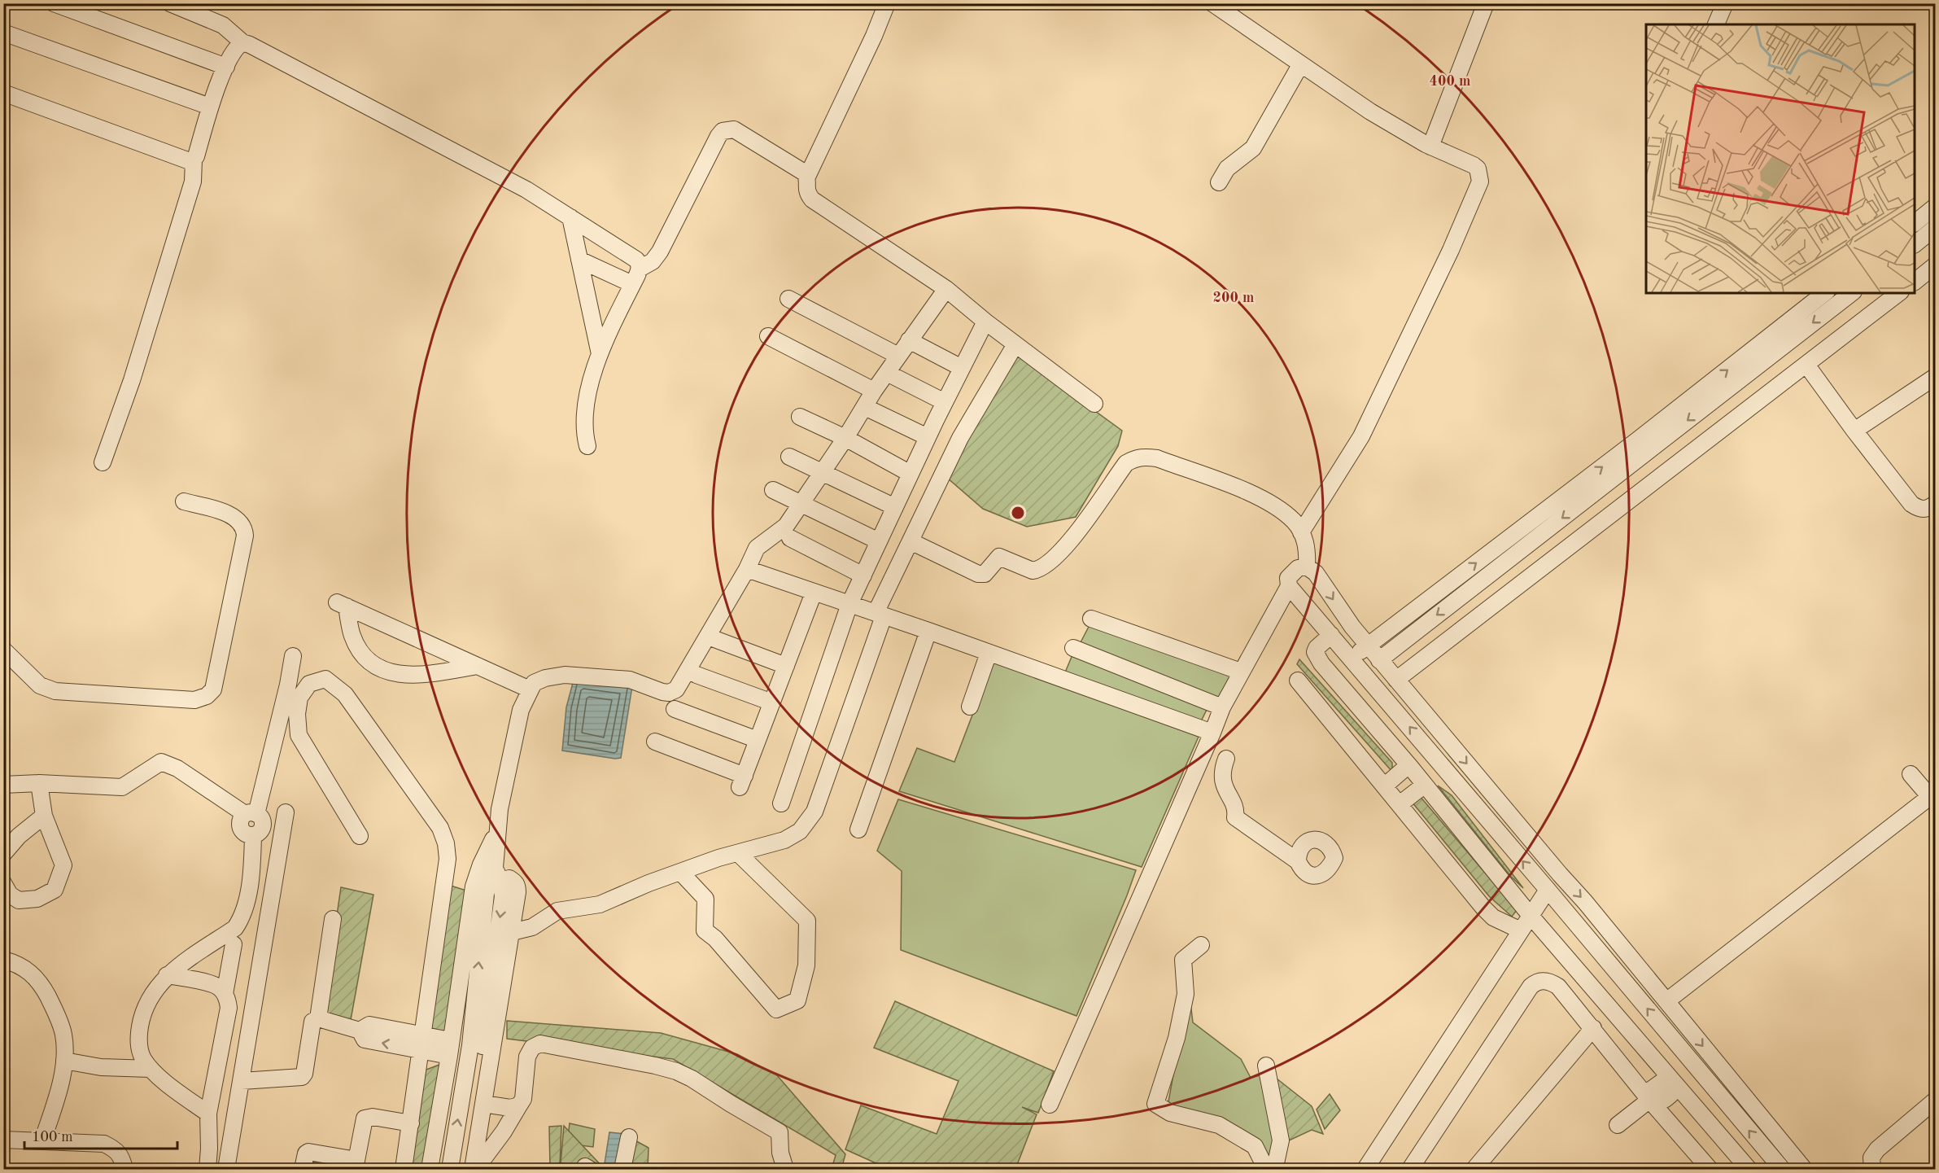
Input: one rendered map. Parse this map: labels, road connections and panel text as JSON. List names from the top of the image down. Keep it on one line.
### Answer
{"scale_bar":"100 m","rings":["400 m","200 m"]}
